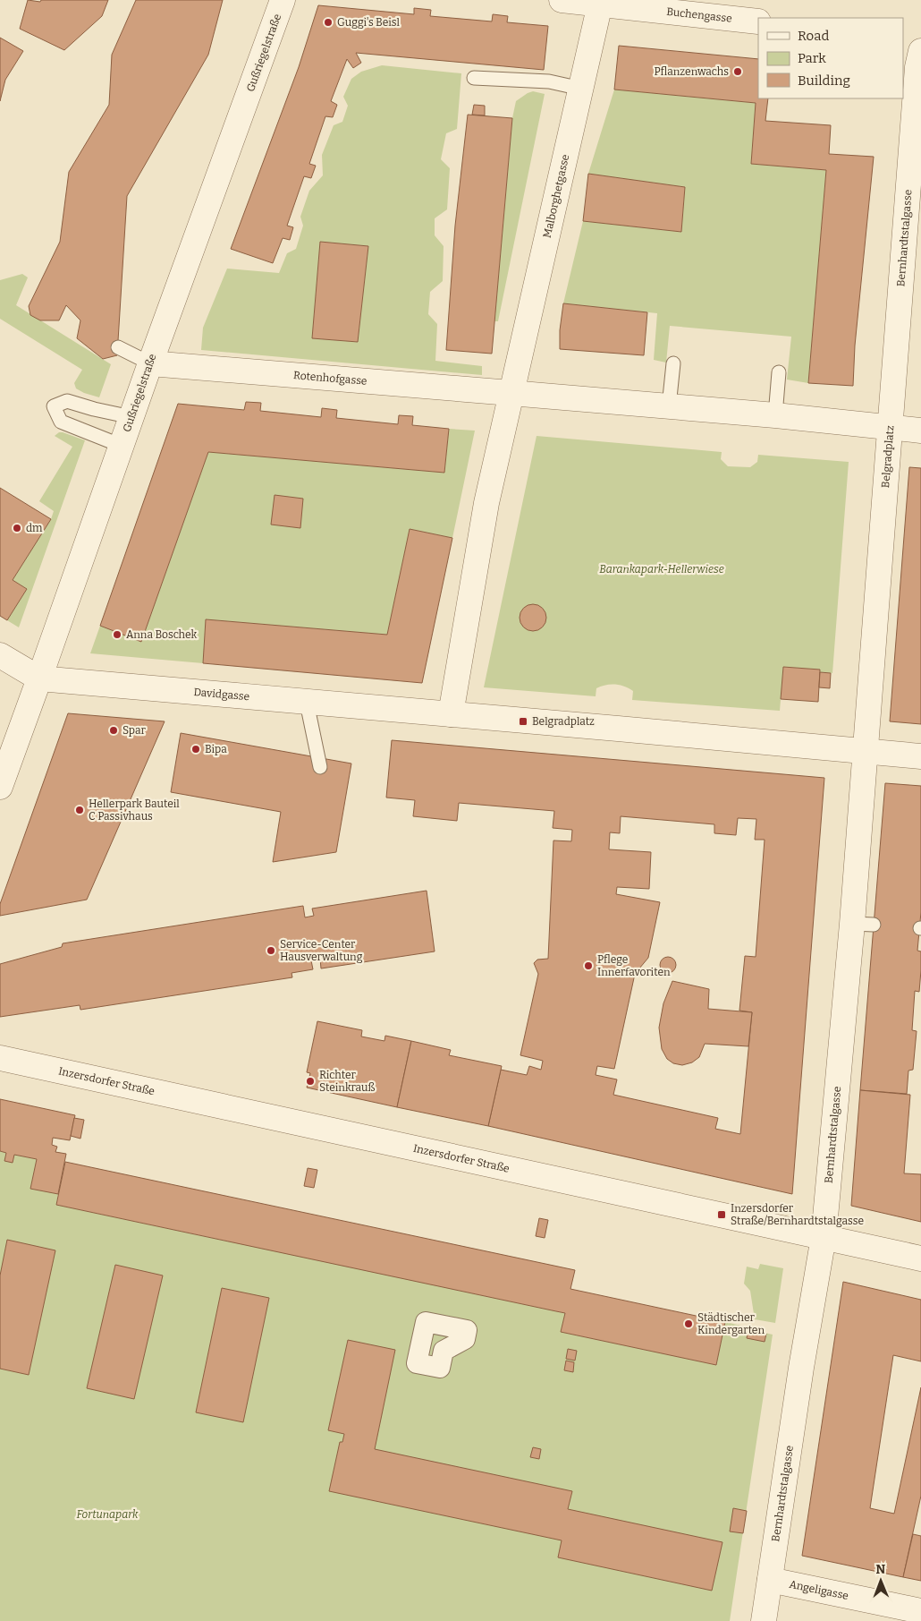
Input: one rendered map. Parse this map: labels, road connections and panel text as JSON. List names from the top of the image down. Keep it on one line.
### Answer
{"streets":{"street":["Buchengasse","Gußriegelstraße","Malborghetgasse","Bernhardtstalgasse","Rotenhofgasse","Belgradplatz","Davidgasse","Inzersdorfer Straße","Angeligasse"]},"crossings":[["Buchengasse","Malborghetgasse"],["Gußriegelstraße","Rotenhofgasse"],["Gußriegelstraße","Davidgasse"],["Malborghetgasse","Rotenhofgasse"],["Malborghetgasse","Belgradplatz"],["Bernhardtstalgasse","Belgradplatz"],["Bernhardtstalgasse","Inzersdorfer Straße"],["Bernhardtstalgasse","Angeligasse"],["Rotenhofgasse","Belgradplatz"]],"parks":["Barankapark-Hellerwiese","Fortunapark"],"places":{"other":["Guggi's Beisl","Pflanzenwachs","dm","Anna Boschek","Spar","Bipa","Hellerpark Bauteil C Passivhaus","Service-Center Hausverwaltung","Pflege Innerfavoriten","Richter Steinkrauß","Städtischer Kindergarten"],"transit":["Belgradplatz","Inzersdorfer Straße/Bernhardtstalgasse"]},"legend":["Road","Park","Building"],"north":"top"}
